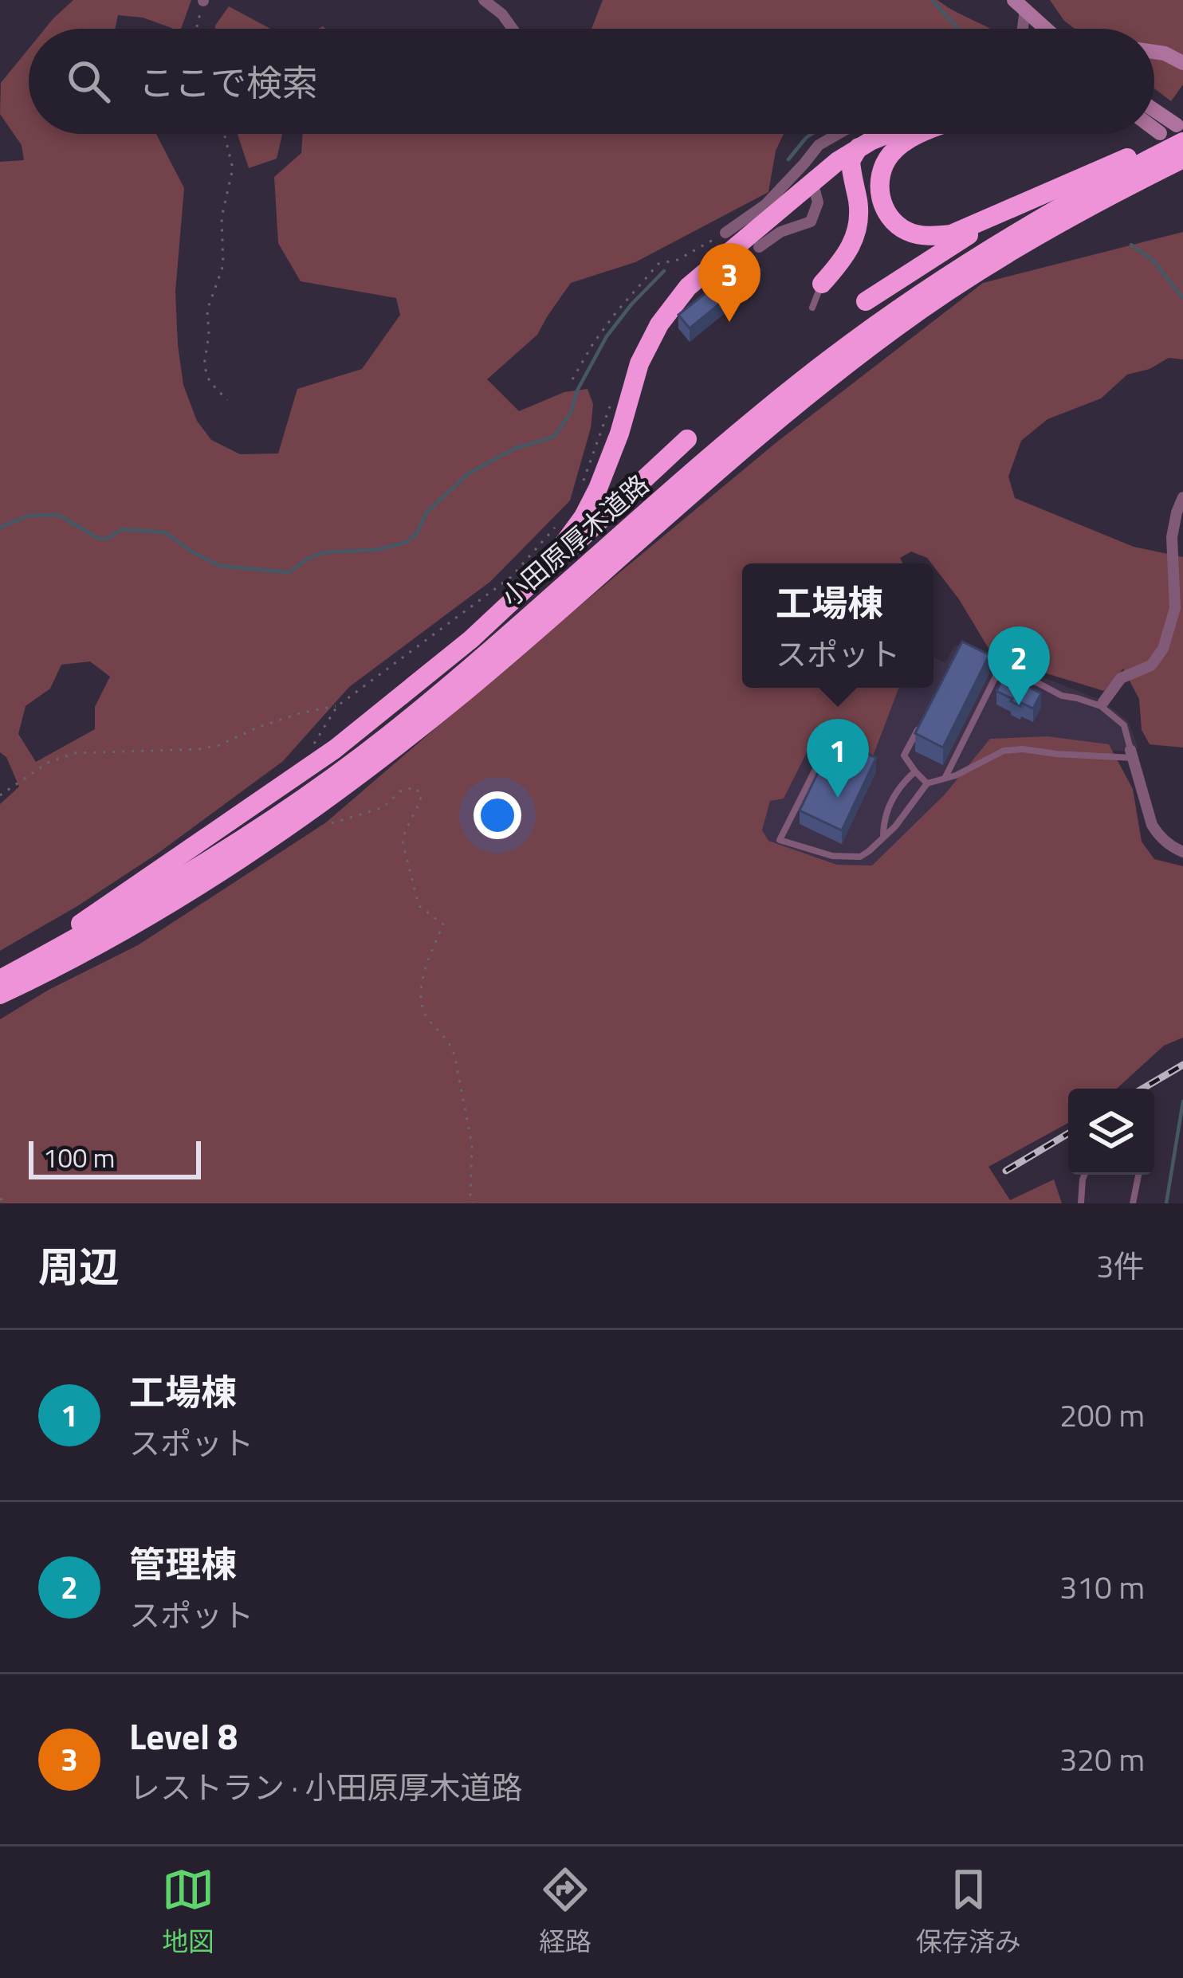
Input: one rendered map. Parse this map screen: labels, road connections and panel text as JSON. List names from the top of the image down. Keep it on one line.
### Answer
{"streets":{"highway":["小田原厚木道路"]},"scale_bar":"100 m","page":{"search":"ここで検索","pins":["3","2","1"],"popup":["工場棟","スポット"],"scale":"100 m","heading":["周辺","3件"],"list":[{"mark":"1","name":"工場棟","note":"スポット","value":"200 m"},{"mark":"2","name":"管理棟","note":"スポット","value":"310 m"},{"mark":"3","name":"Level 8","note":"レストラン · 小田原厚木道路","value":"320 m"}],"nav":["地図","経路","保存済み"]}}
